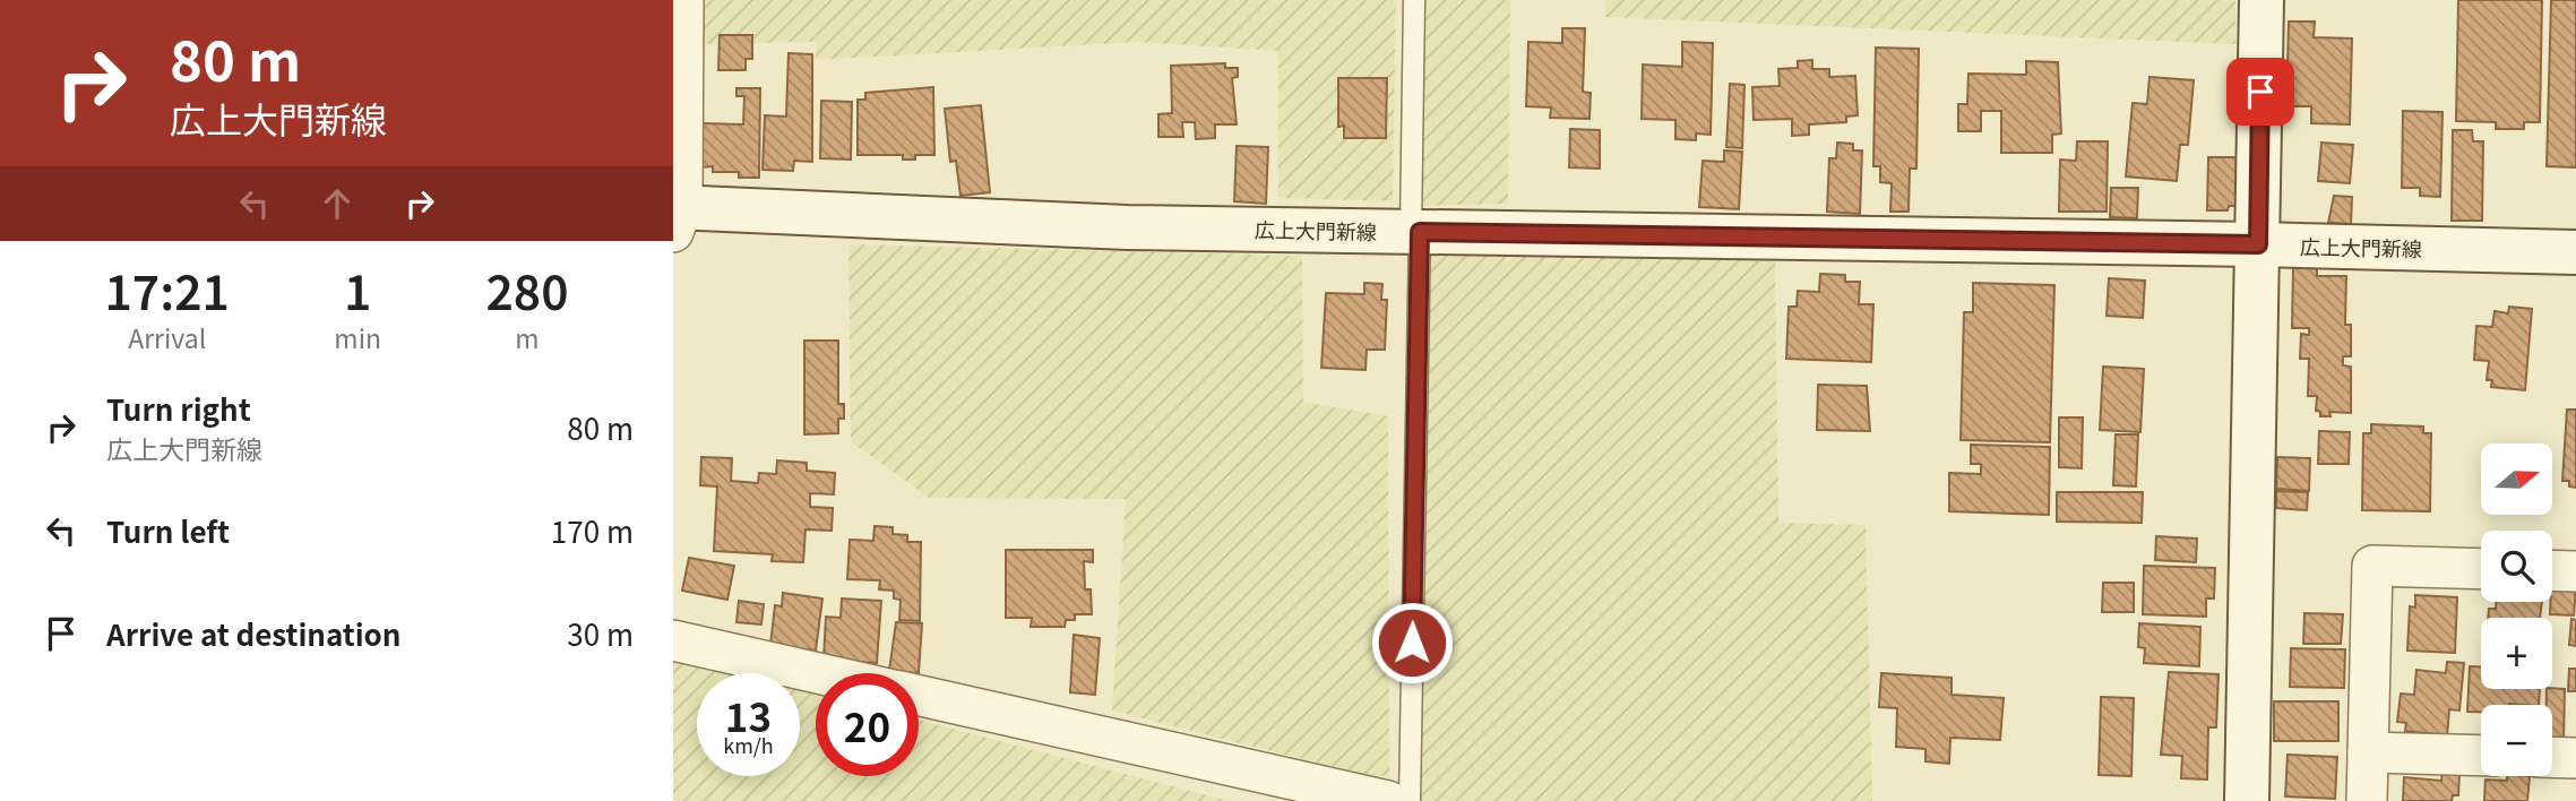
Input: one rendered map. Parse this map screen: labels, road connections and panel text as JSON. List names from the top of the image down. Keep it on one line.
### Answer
{"streets":{"main road":["広上大門新線"]},"north":"right","page":{"turn":["80 m","広上大門新線"],"eta":["17:21","Arrival","1","min","280","m"],"list":[{"name":"Turn right","note":"広上大門新線","value":"80 m"},{"name":"Turn left","value":"170 m"},{"name":"Arrive at destination","value":"30 m"}],"map_buttons":["+","−"],"speed":"13 km/h","limit":"20"}}
